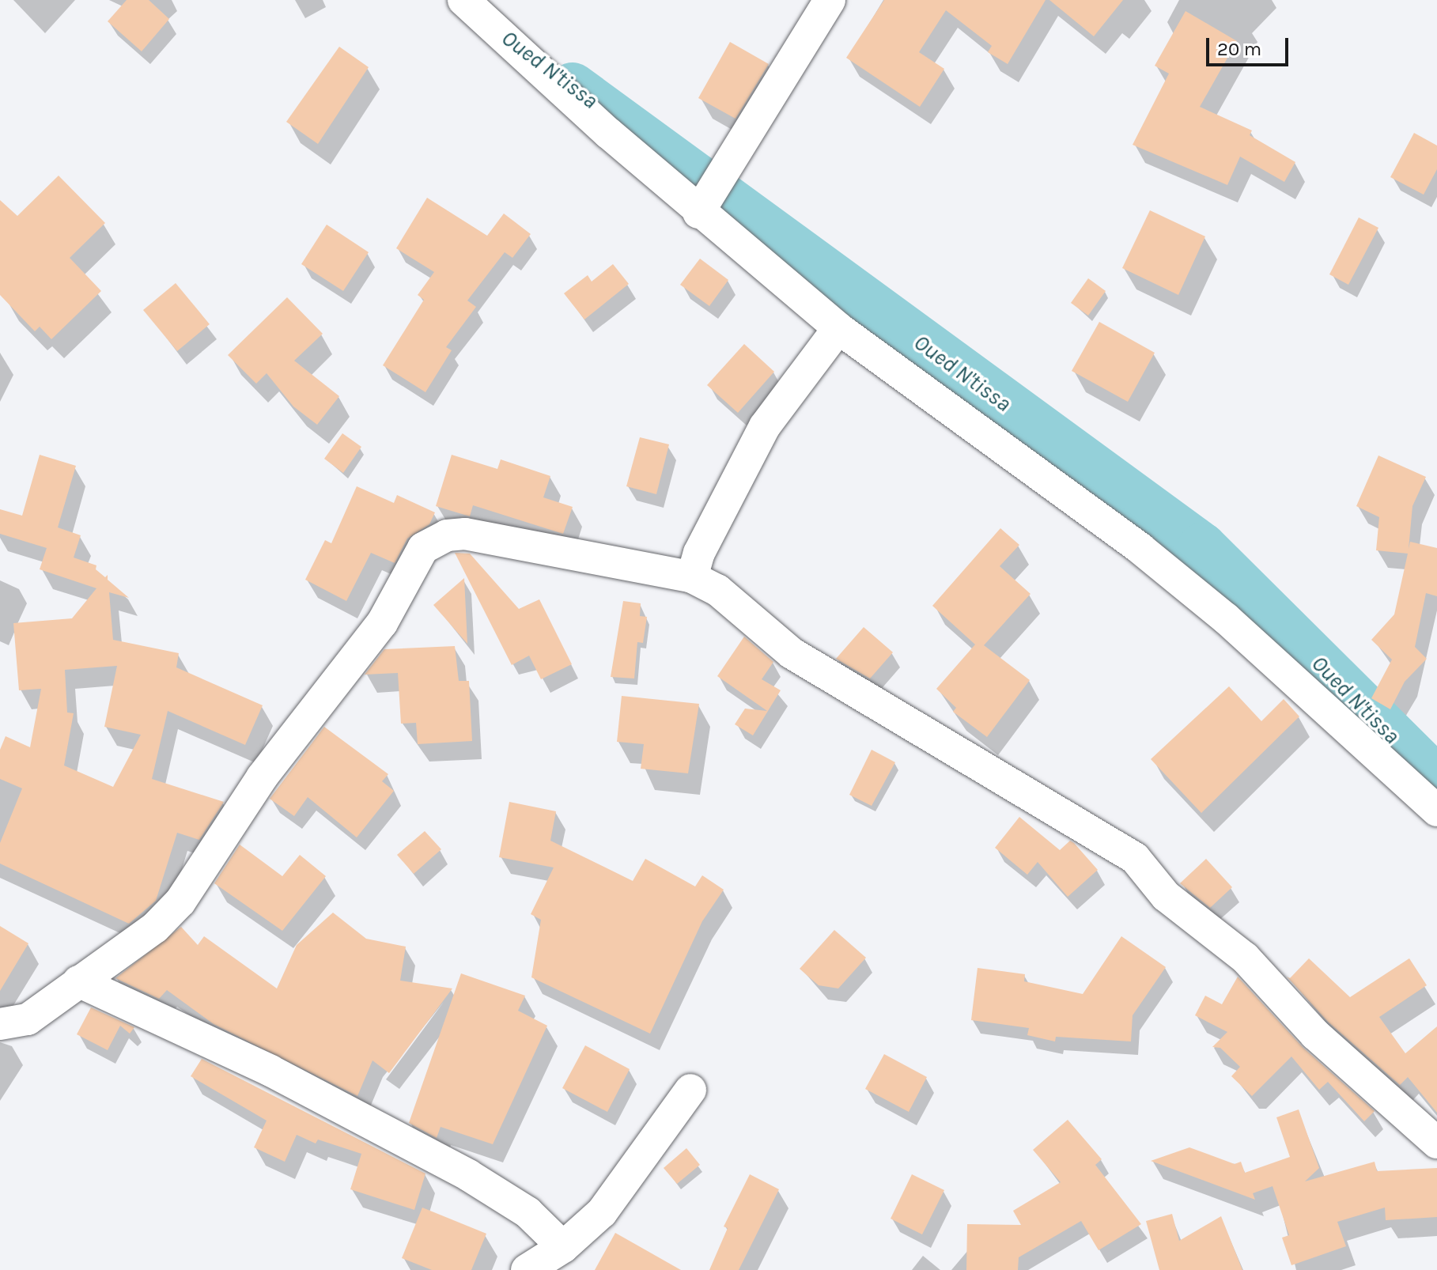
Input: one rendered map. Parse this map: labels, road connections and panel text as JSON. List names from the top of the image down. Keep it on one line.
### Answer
{"water":["Oued N'tissa"],"scale_bar":"20 m"}
